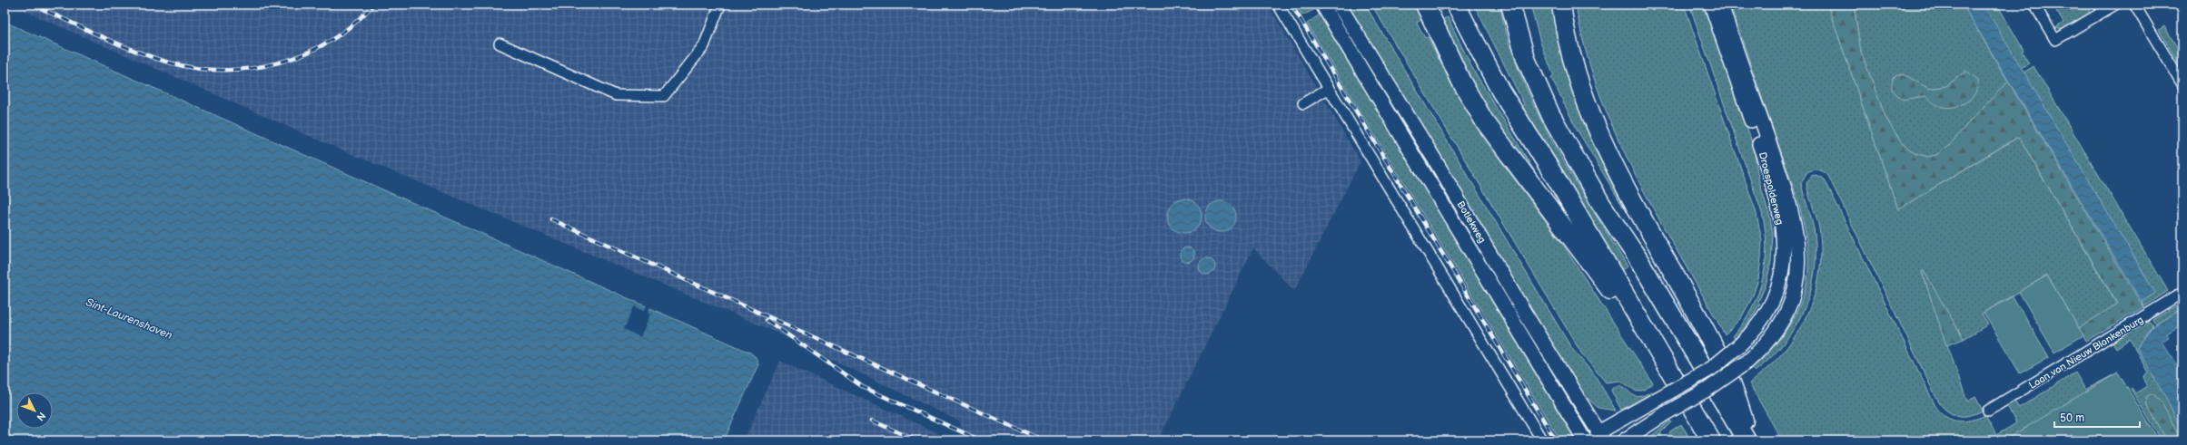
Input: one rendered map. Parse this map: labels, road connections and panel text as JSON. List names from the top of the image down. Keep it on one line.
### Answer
{"streets":{"main road":["Droespolderweg","Botlekweg"],"street":["Laan van Nieuw Blankenburg"]},"crossings":[["Droespolderweg","Botlekweg"]],"water":["Sint-Laurenshaven"],"scale_bar":"50 m","north":"bottom right"}
